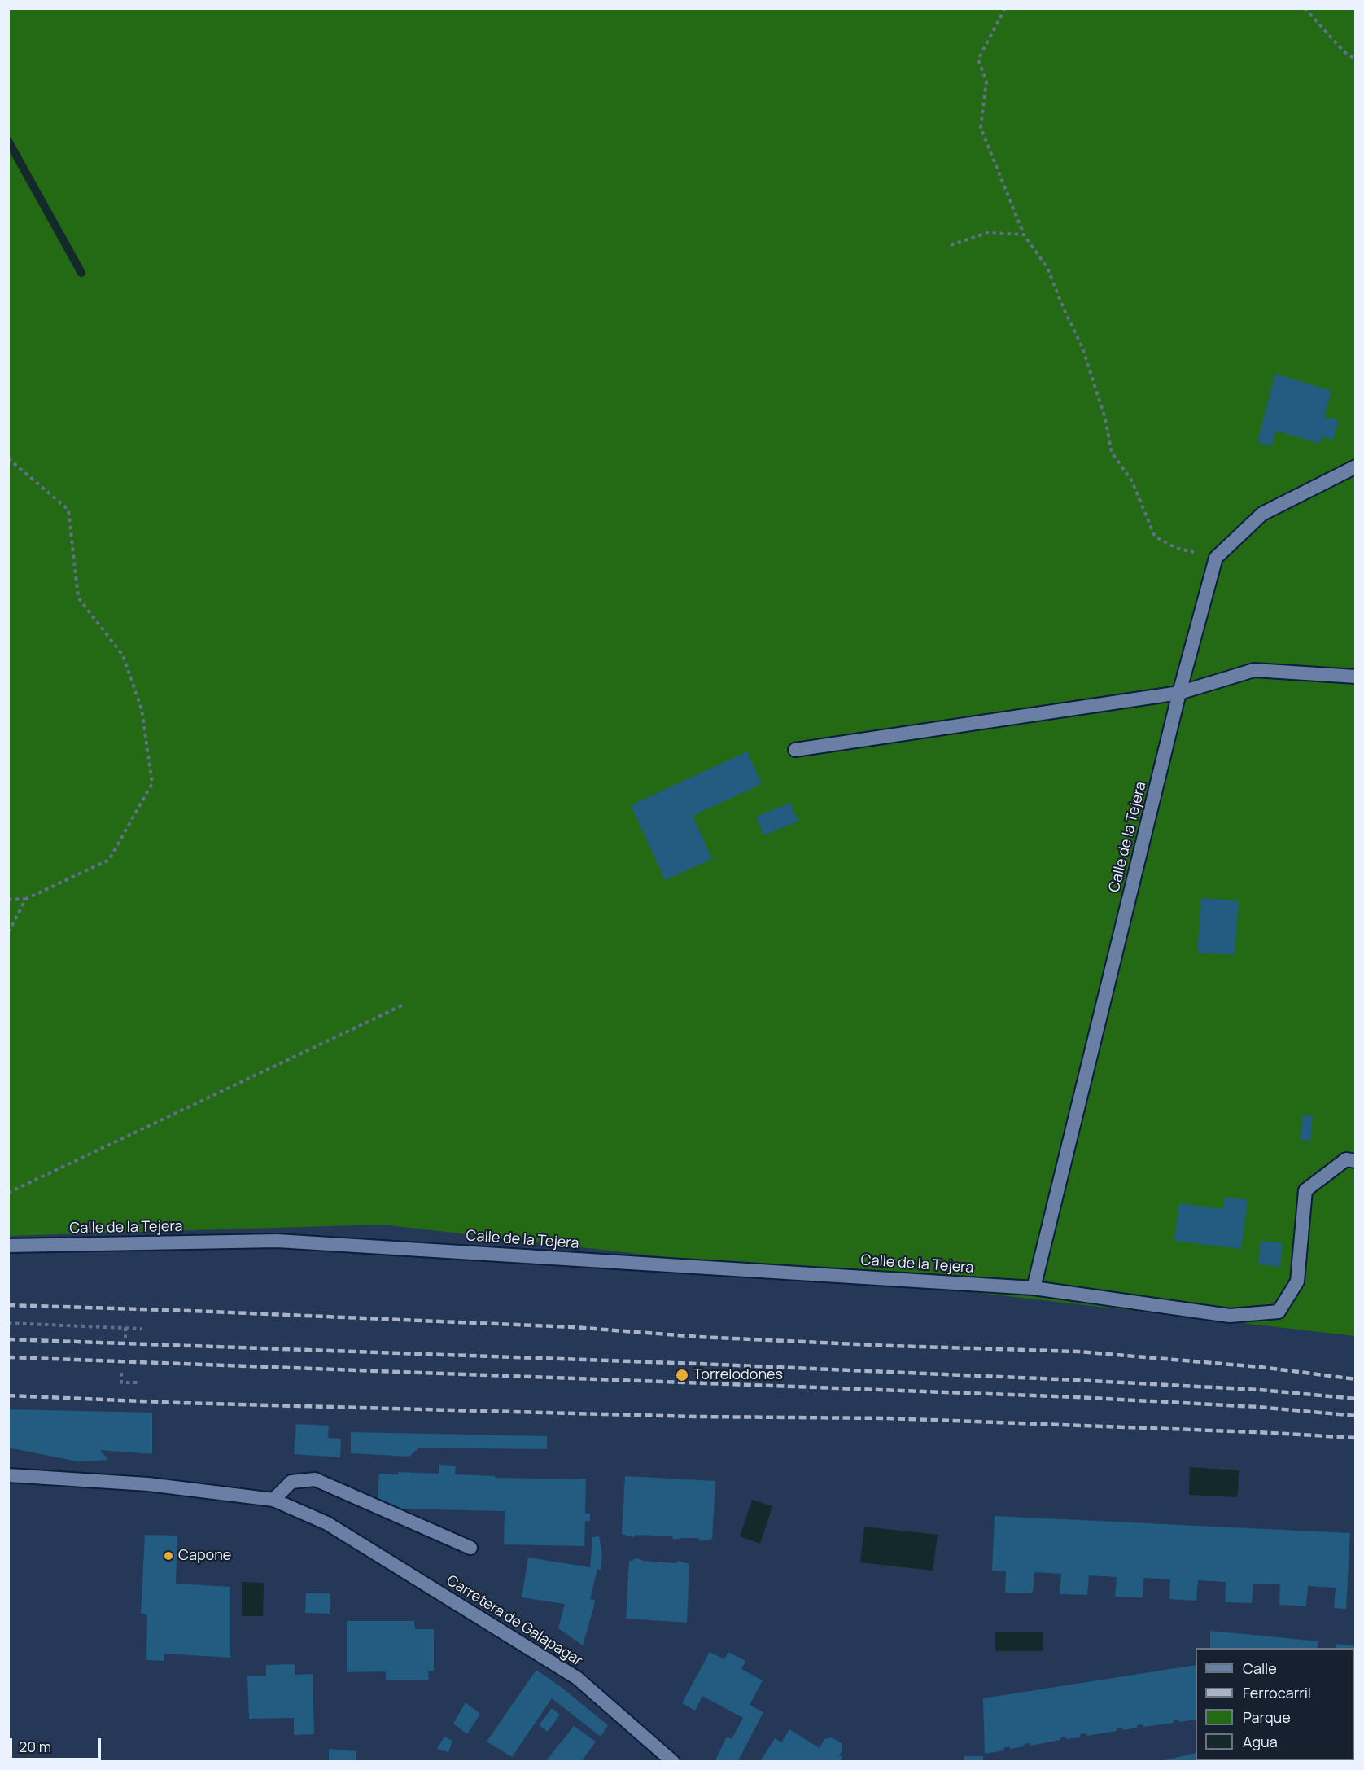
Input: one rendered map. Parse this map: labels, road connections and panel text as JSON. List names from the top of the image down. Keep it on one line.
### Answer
{"streets":{"street":["Calle de la Tejera","Carretera de Galapagar"]},"places":["Torrelodones","Capone"],"legend":["Calle","Ferrocarril","Parque","Agua"],"scale_bar":"20 m"}
